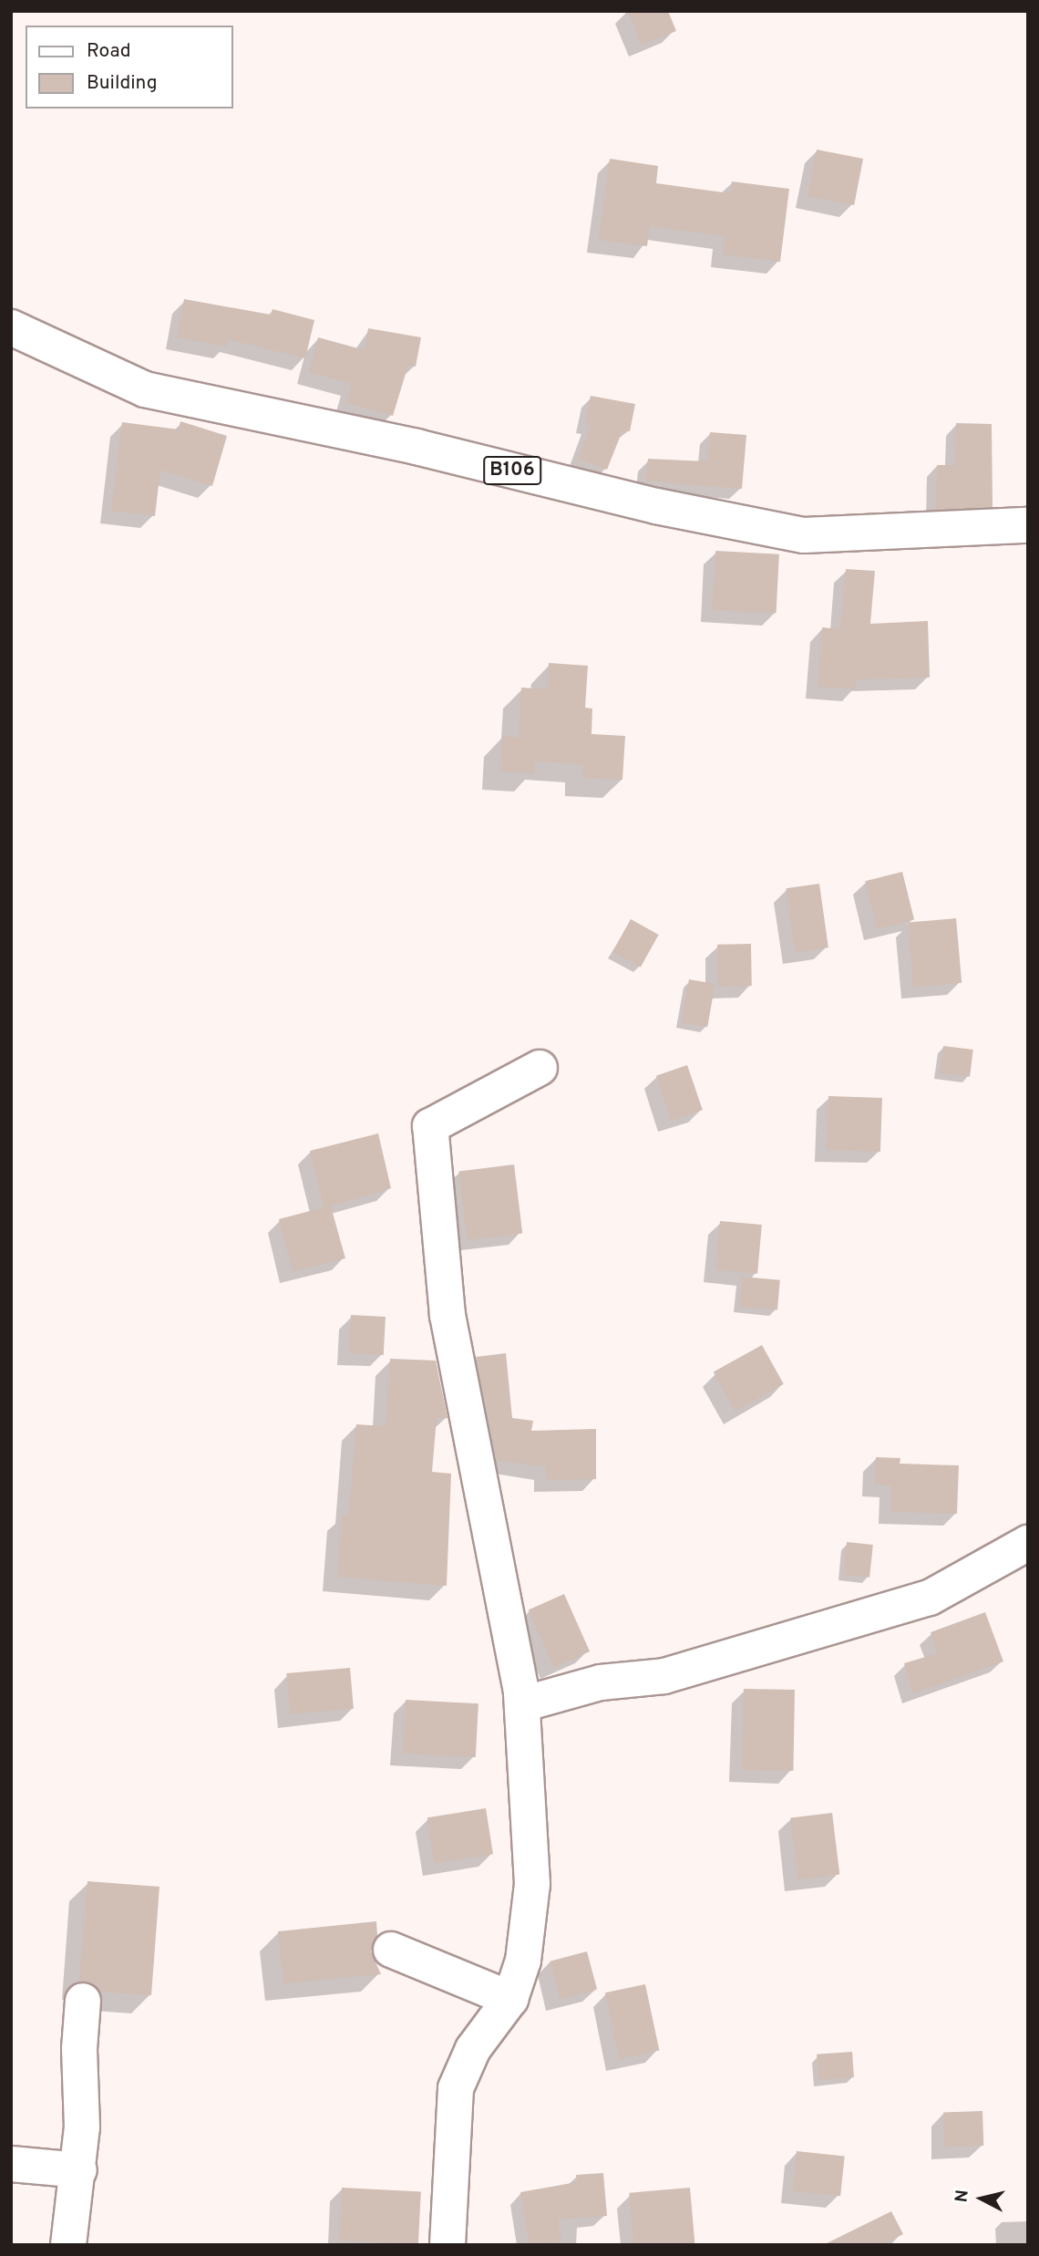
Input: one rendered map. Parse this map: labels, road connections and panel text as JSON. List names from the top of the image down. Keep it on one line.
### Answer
{"streets":{"street":["B106"]},"legend":["Road","Building"],"north":"left"}
